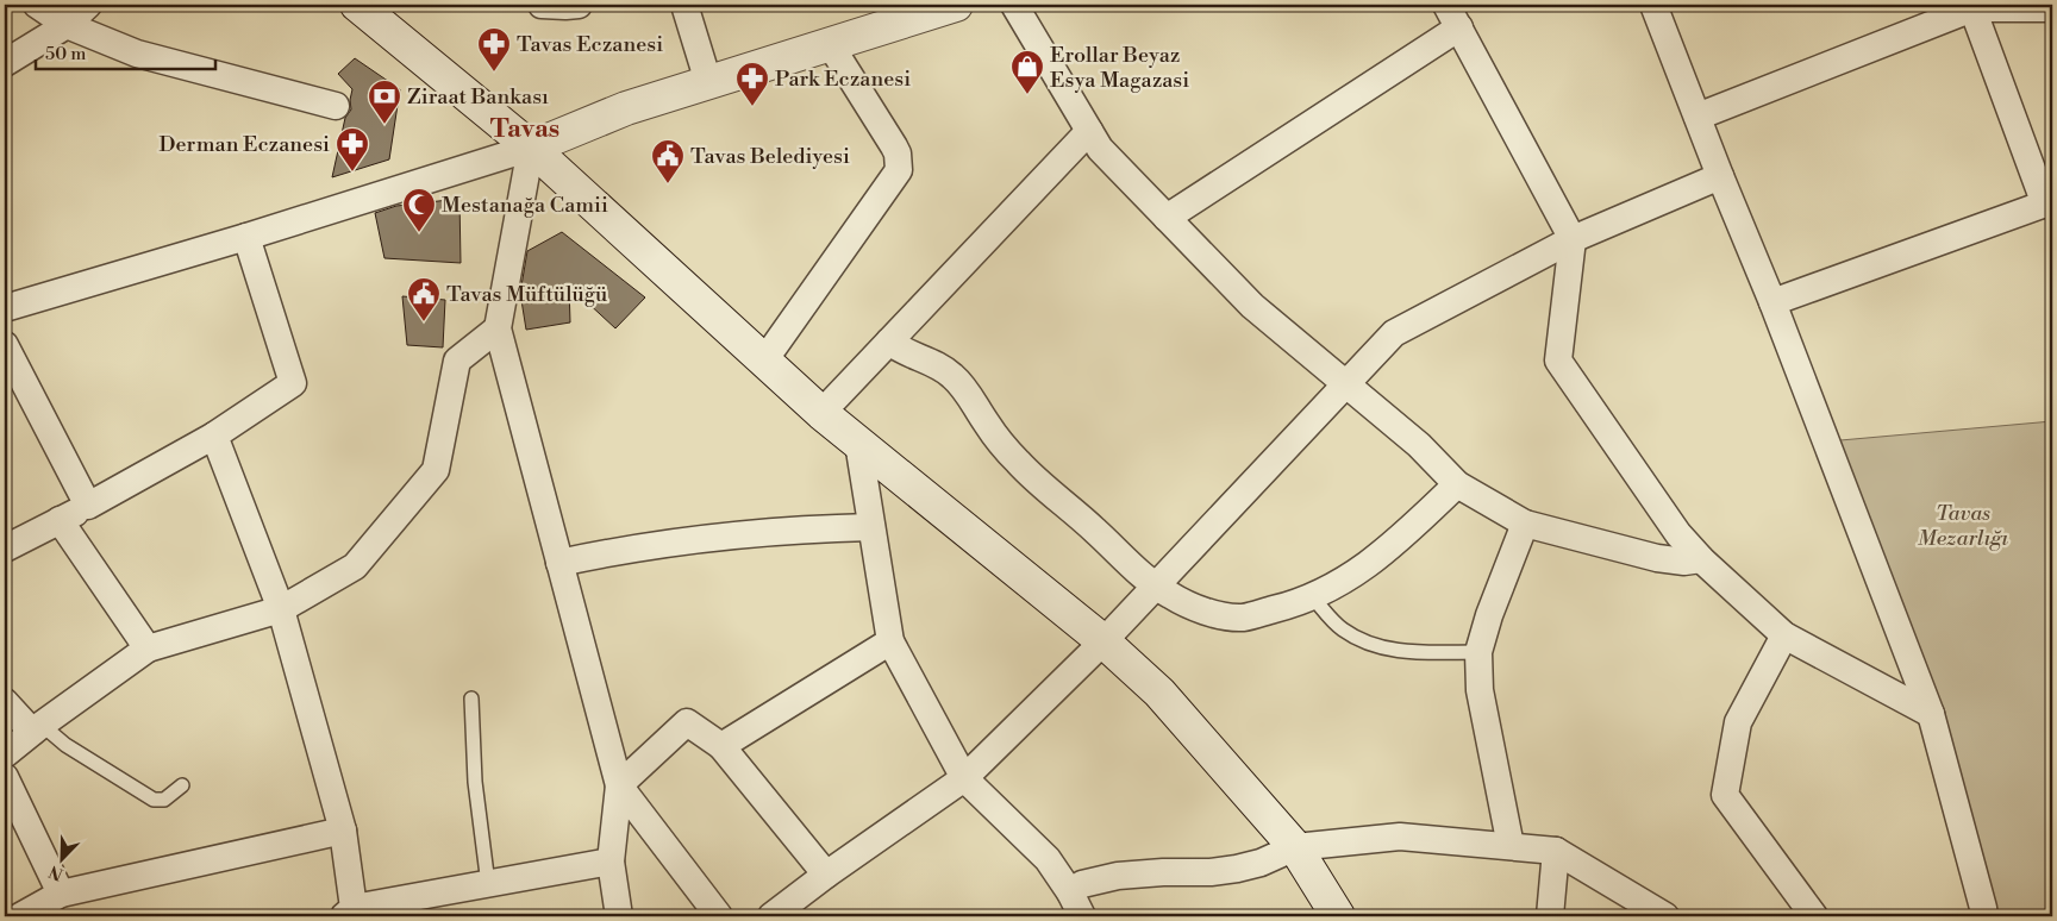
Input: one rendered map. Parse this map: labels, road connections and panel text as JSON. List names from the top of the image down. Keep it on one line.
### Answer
{"districts":["Tavas"],"parks":["Tavas Mezarlığı"],"places":{"pharmacy":["Tavas Eczanesi","Park Eczanesi","Derman Eczanesi"],"shop":["Erollar Beyaz Esya Magazasi"],"bank":["Ziraat Bankası"],"public building":["Tavas Belediyesi","Tavas Müftülüğü"],"mosque":["Mestanağa Camii"]},"scale_bar":"50 m","north":"bottom left"}
